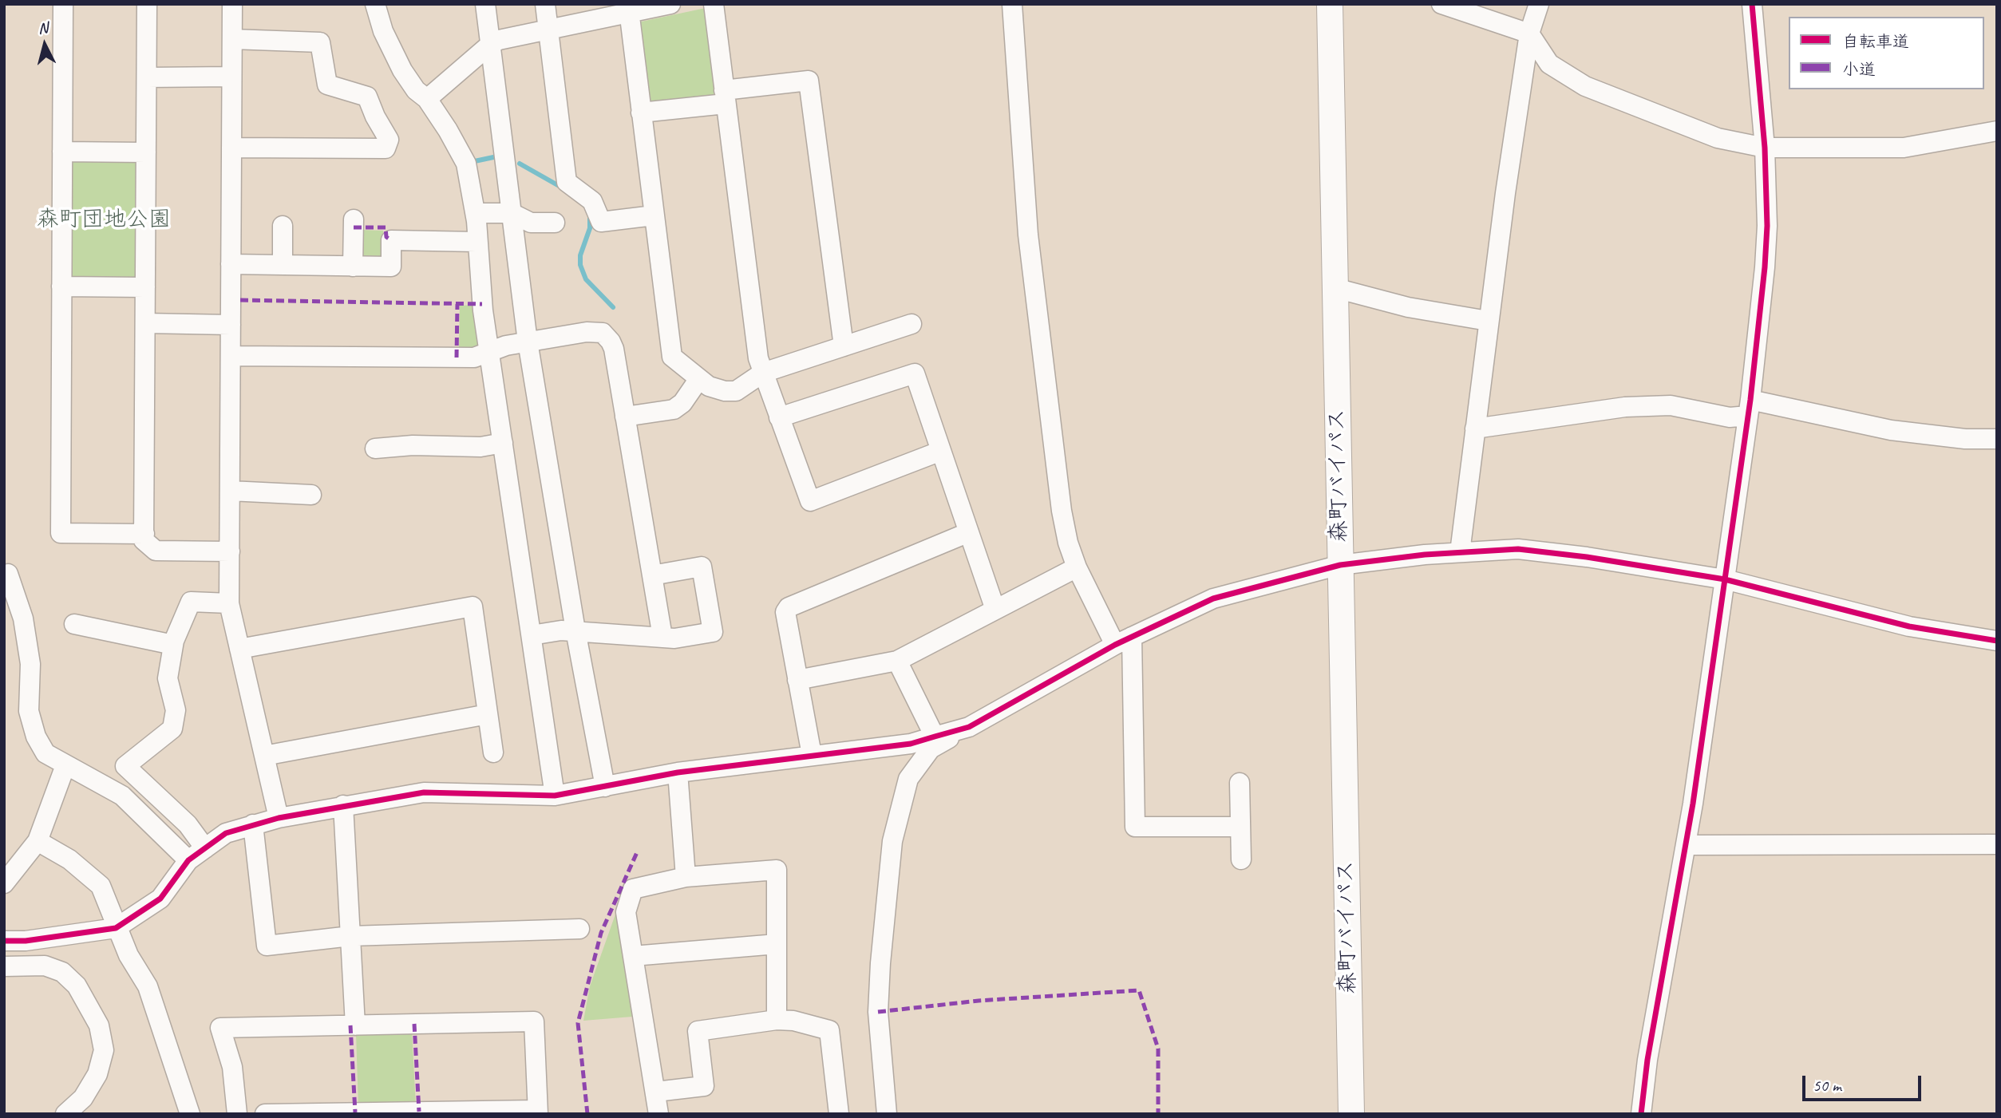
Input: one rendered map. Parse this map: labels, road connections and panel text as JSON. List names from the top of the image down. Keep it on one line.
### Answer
{"streets":{"main road":["森町バイパス"]},"parks":["森町団地公園"],"legend":["自転車道","小道"],"scale_bar":"50 m","north":"top"}
